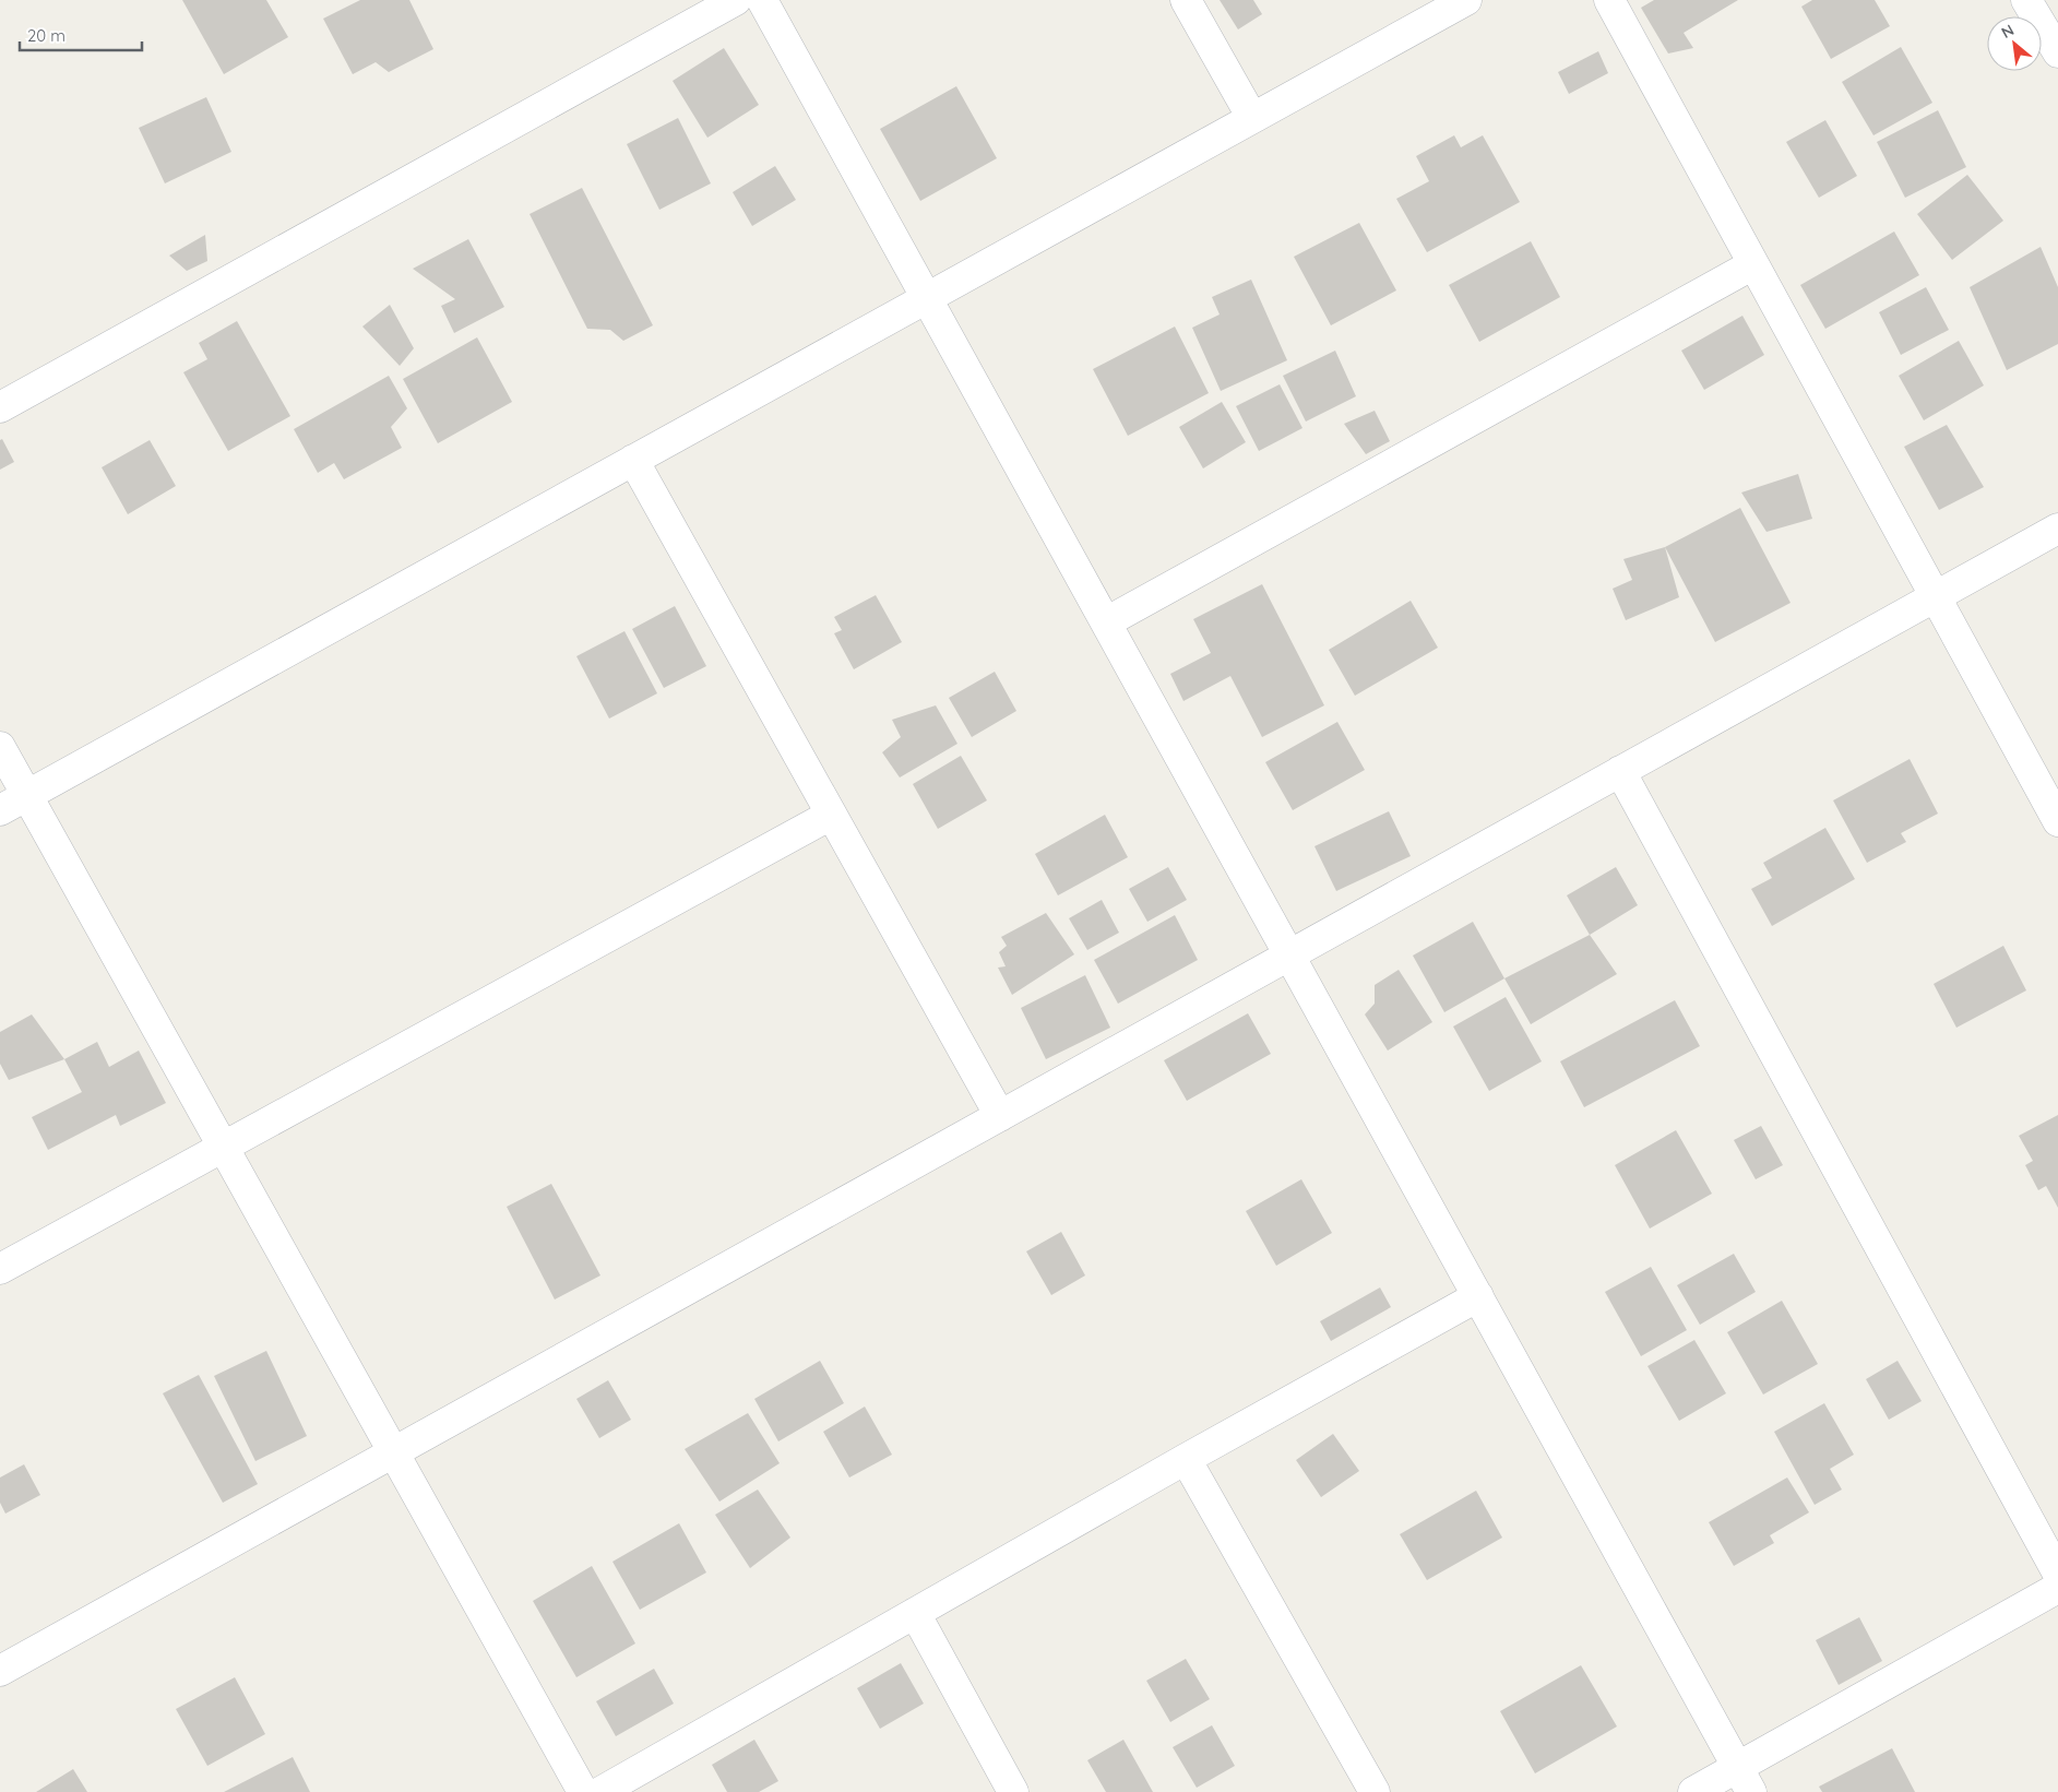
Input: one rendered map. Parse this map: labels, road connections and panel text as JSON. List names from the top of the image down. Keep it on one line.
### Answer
{"scale_bar":"20 m","north":"top left"}
